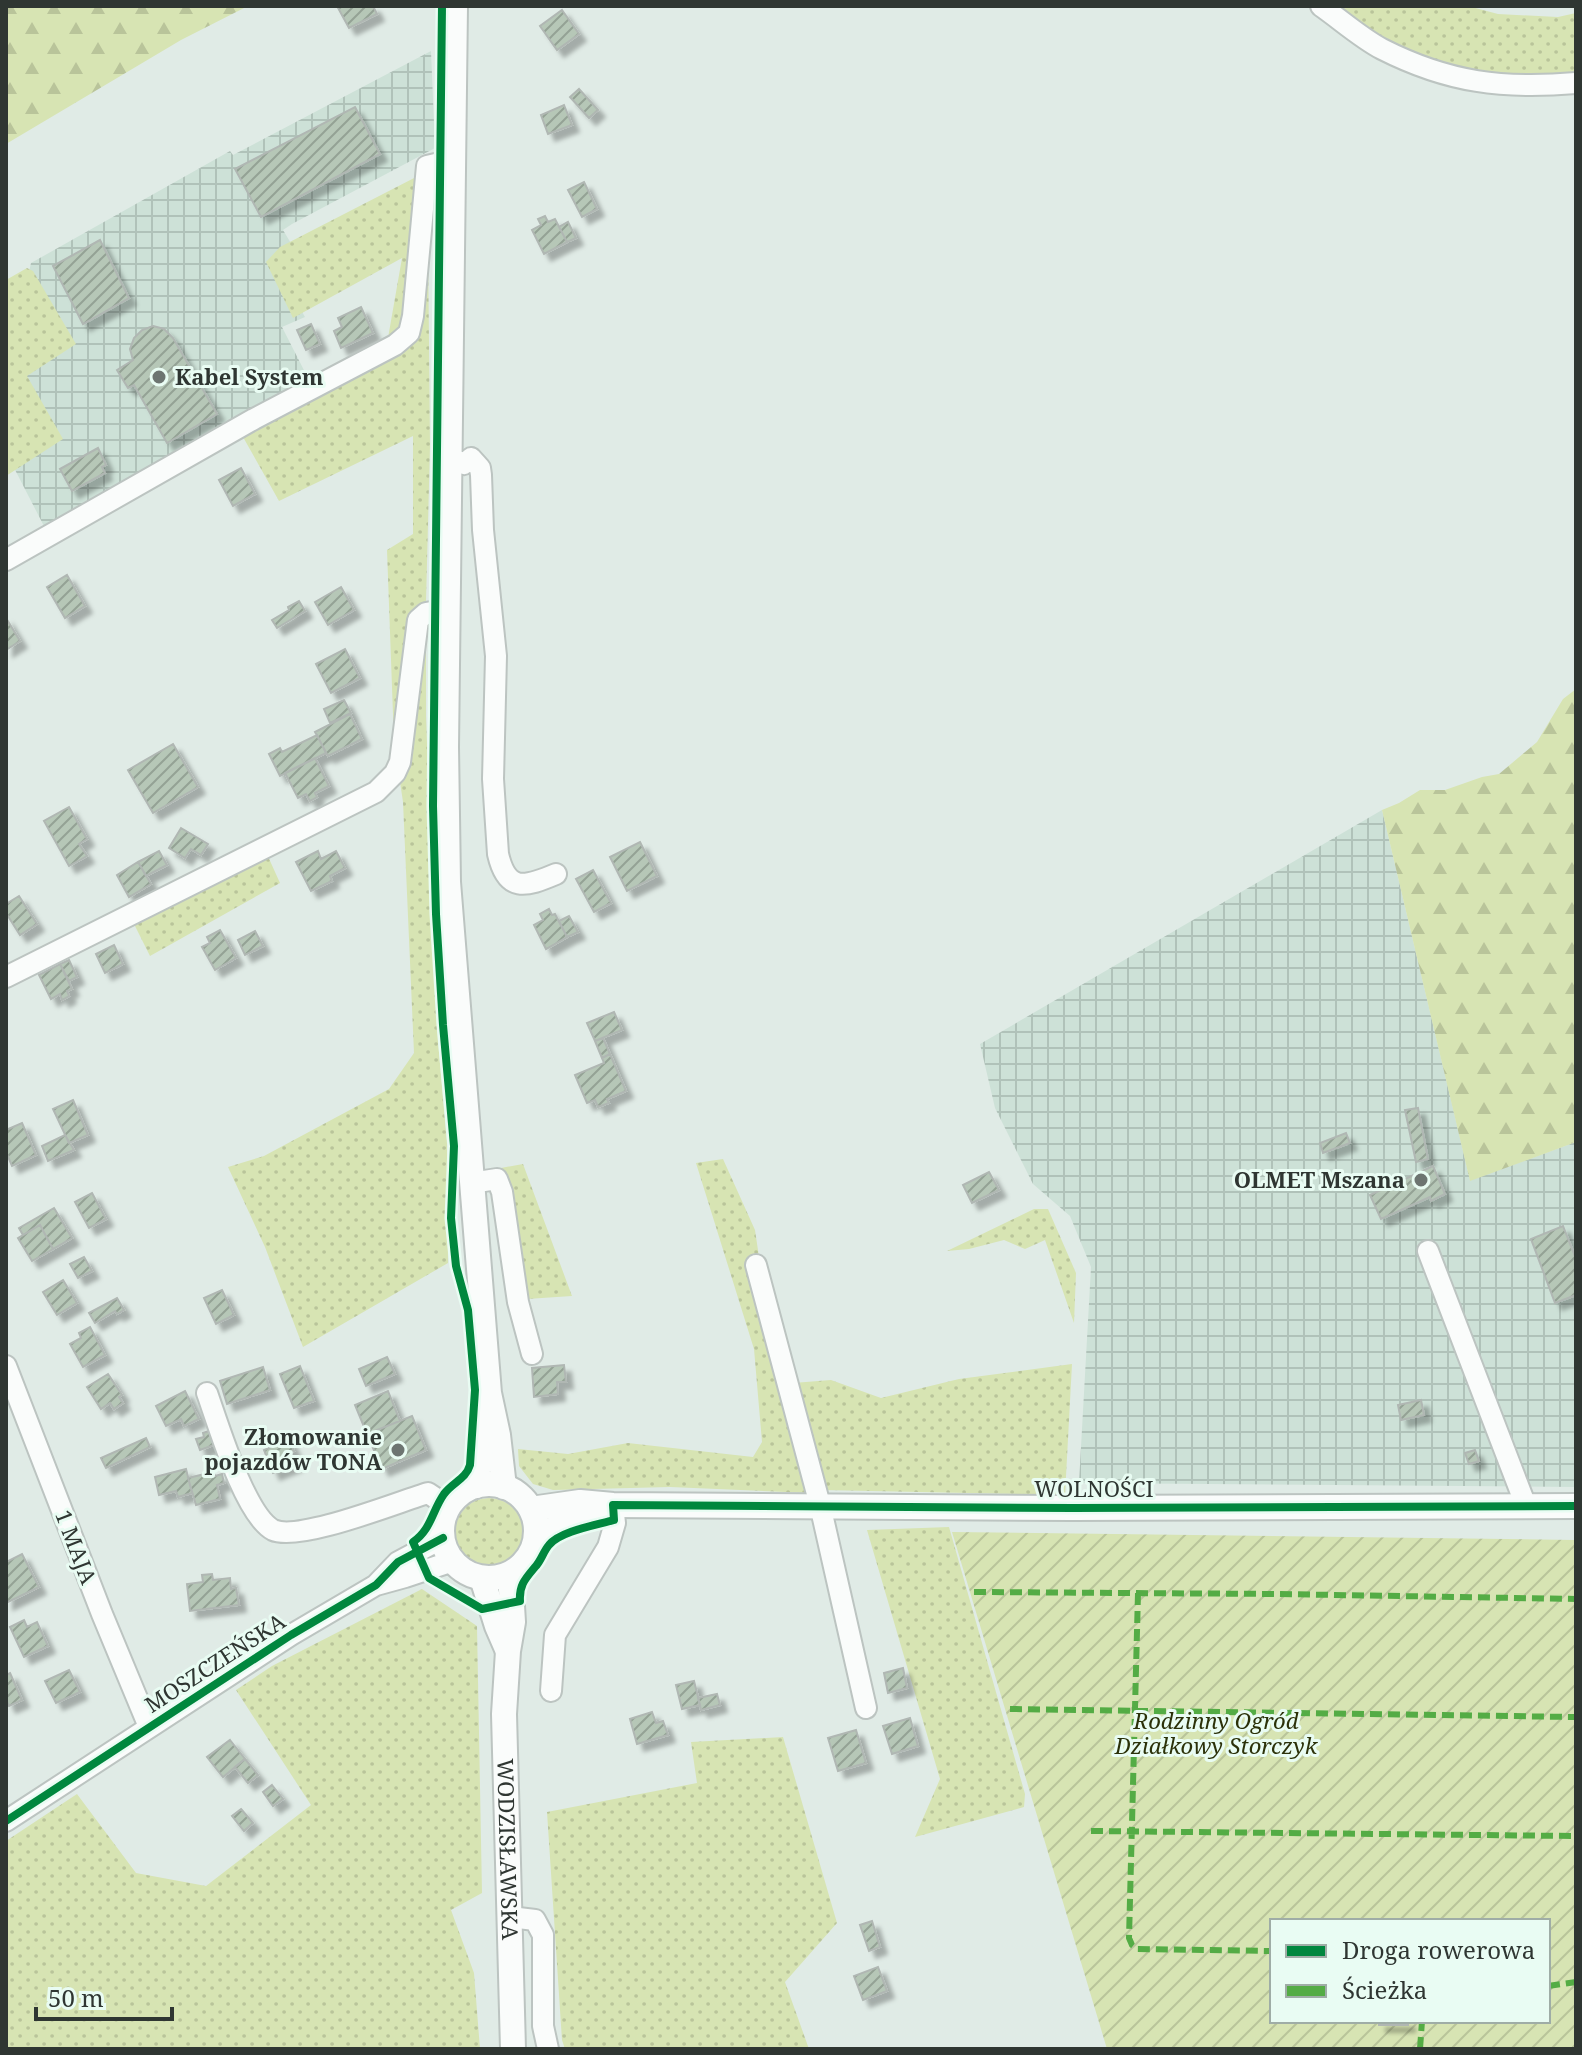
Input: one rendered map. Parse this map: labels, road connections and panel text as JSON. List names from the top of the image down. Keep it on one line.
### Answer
{"streets":{"main road":["WOLNOŚCI","WODZISŁAWSKA"],"street":["1 MAJA","MOSZCZEŃSKA"]},"crossings":[["WOLNOŚCI","MOSZCZEŃSKA"],["WOLNOŚCI","WODZISŁAWSKA"],["1 MAJA","MOSZCZEŃSKA"],["MOSZCZEŃSKA","WODZISŁAWSKA"]],"parks":["Rodzinny Ogród Działkowy Storczyk"],"places":["Kabel System","OLMET Mszana","Złomowanie pojazdów TONA"],"legend":["Droga rowerowa","Ścieżka"],"scale_bar":"50 m"}
